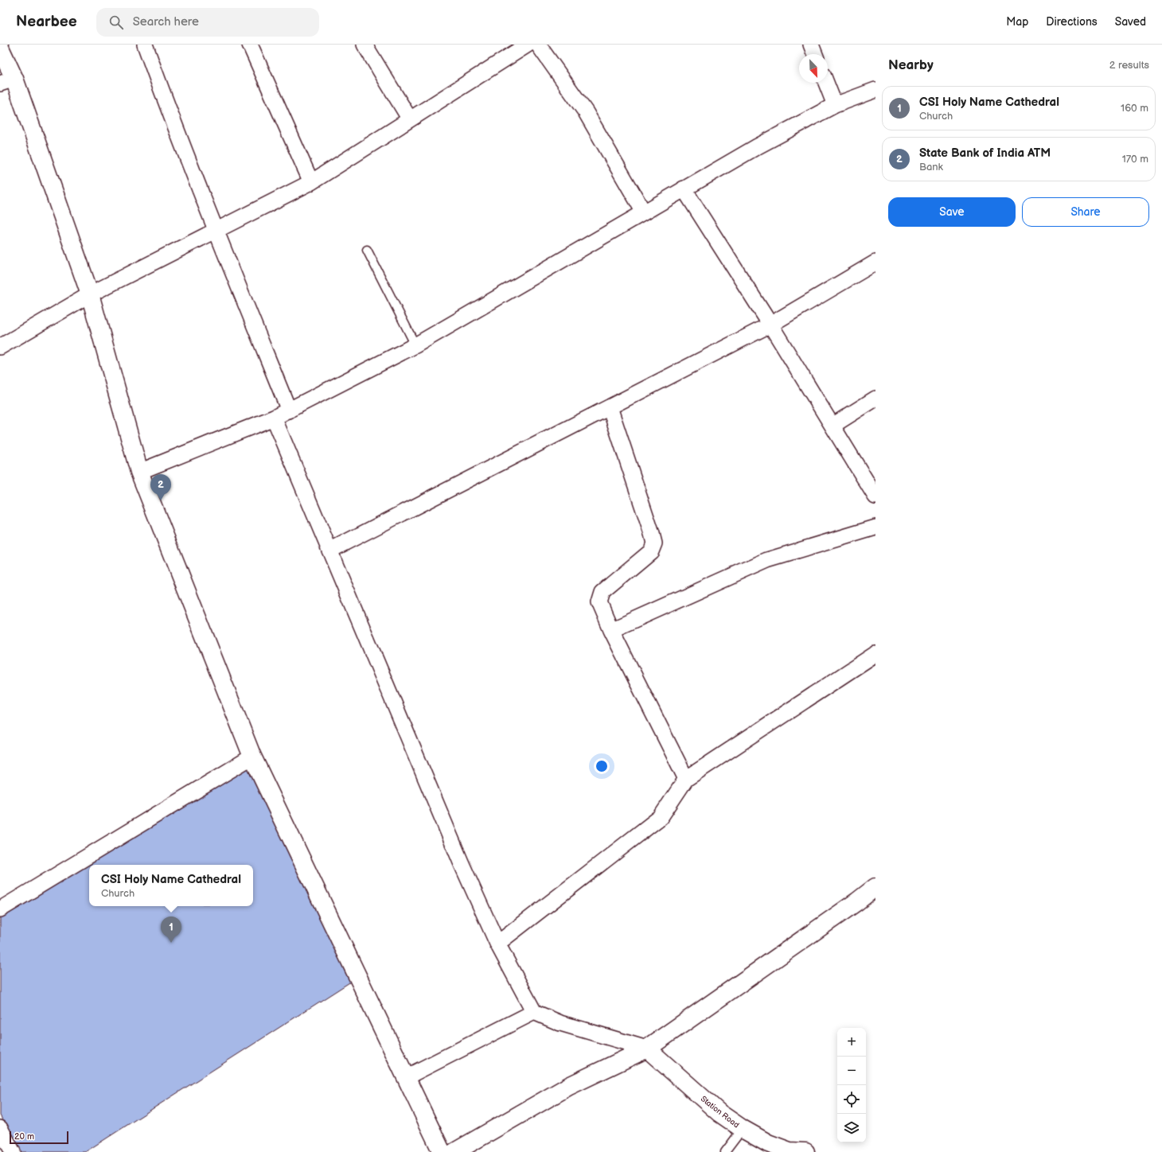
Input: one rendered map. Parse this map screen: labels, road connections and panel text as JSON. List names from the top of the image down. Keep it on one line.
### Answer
{"streets":{"street":["Station Road"]},"scale_bar":"20 m","north":"bottom right","page":{"header":"Nearbee","search":"Search here","nav":["Map","Directions","Saved"],"heading":["Nearby","2 results"],"list":[{"mark":"1","name":"CSI Holy Name Cathedral","note":"Church","value":"160 m"},{"mark":"2","name":"State Bank of India ATM","note":"Bank","value":"170 m"}],"buttons":["Save","Share"],"pins":["2","1"],"popup":["CSI Holy Name Cathedral","Church"],"map_buttons":["+","−"],"scale":"20 m"}}
